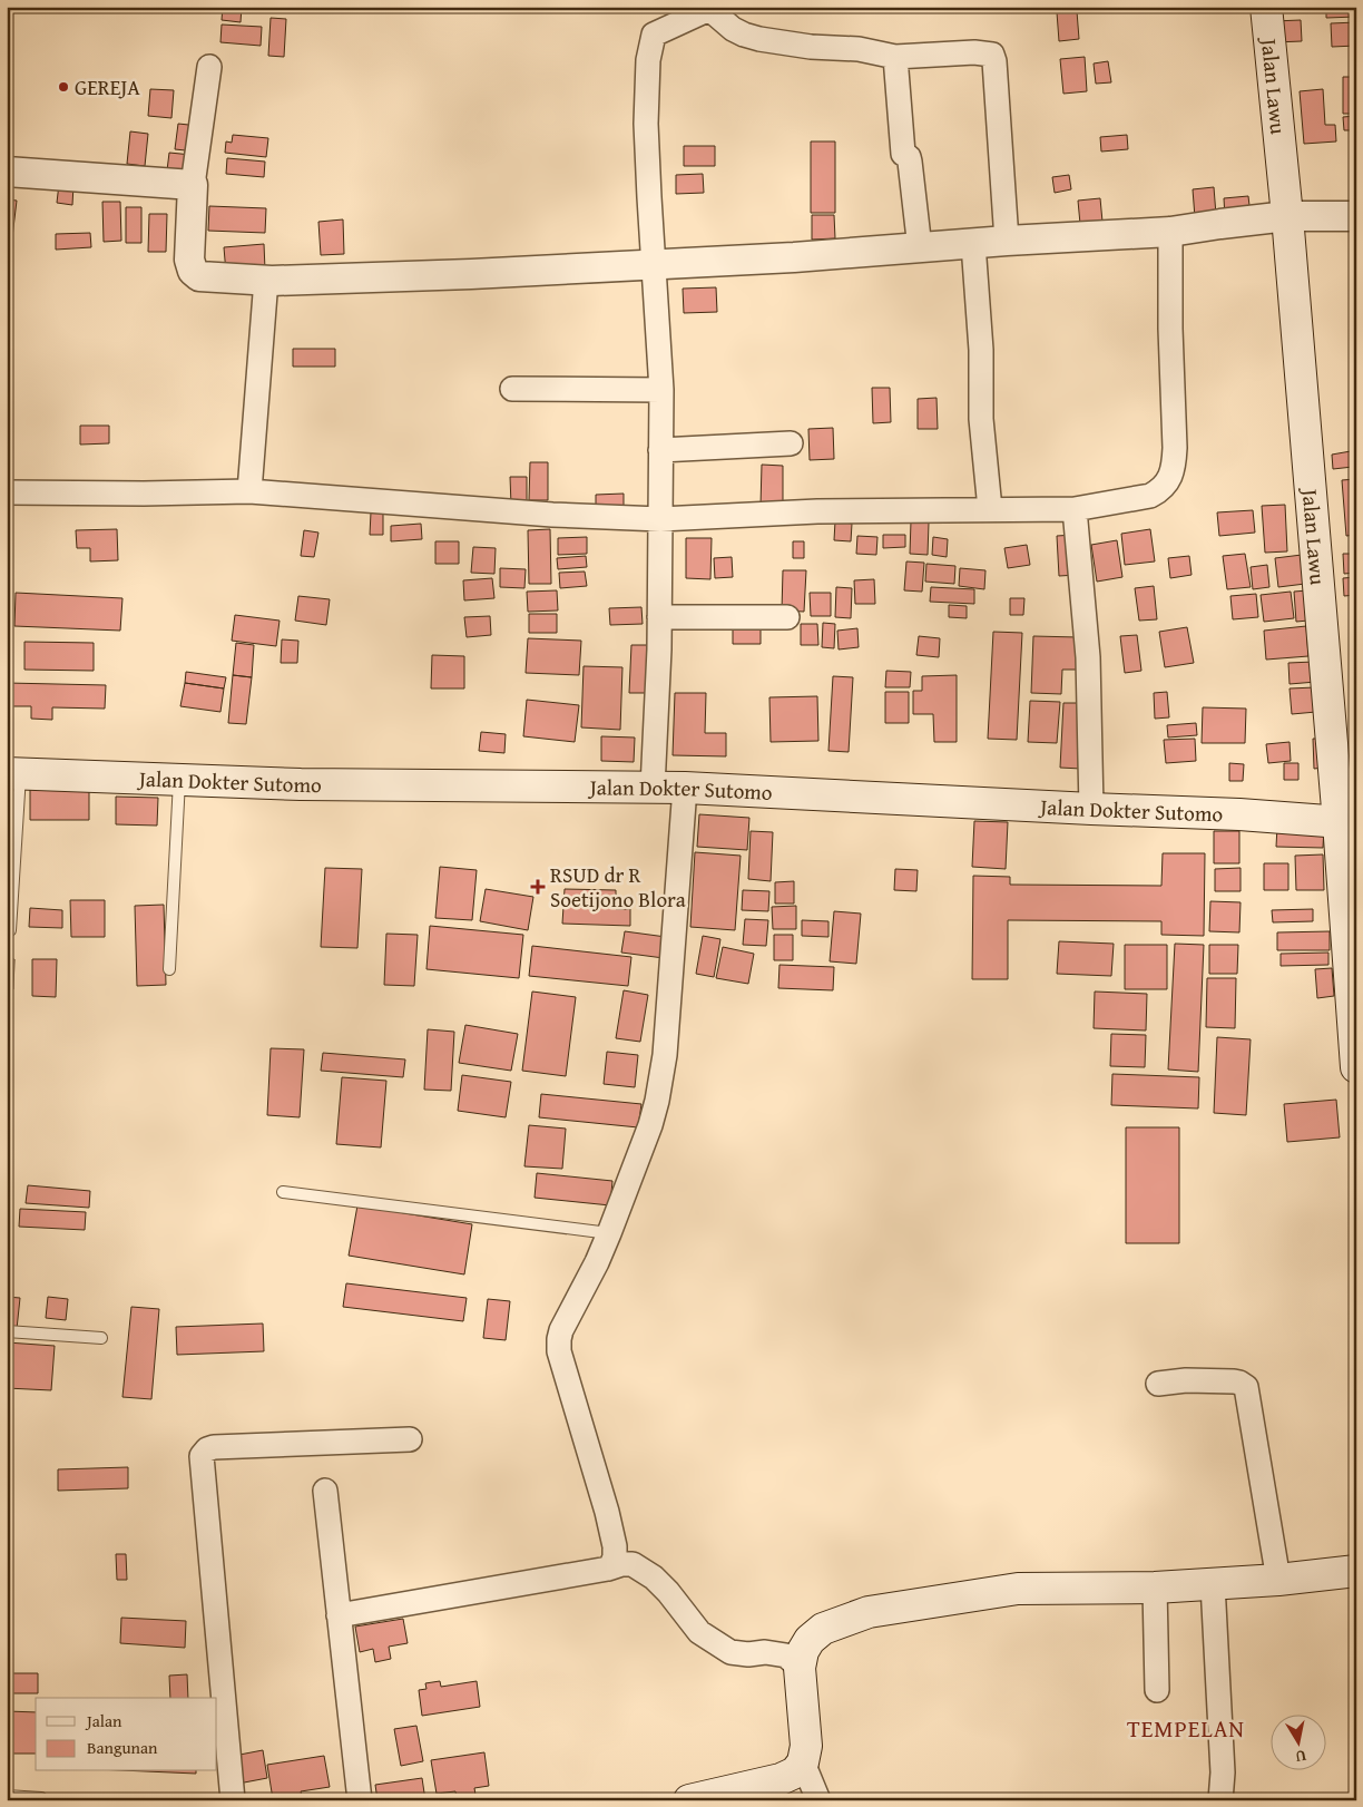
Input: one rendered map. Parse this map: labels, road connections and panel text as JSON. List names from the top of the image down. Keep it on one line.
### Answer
{"streets":{"main road":["Jalan Lawu","Jalan Dokter Sutomo"]},"crossings":[["Jalan Lawu","Jalan Dokter Sutomo"]],"districts":["TEMPELAN"],"places":{"other":["GEREJA"],"health":["RSUD dr R Soetijono Blora"]},"legend":["Jalan","Bangunan"],"north":"bottom"}
